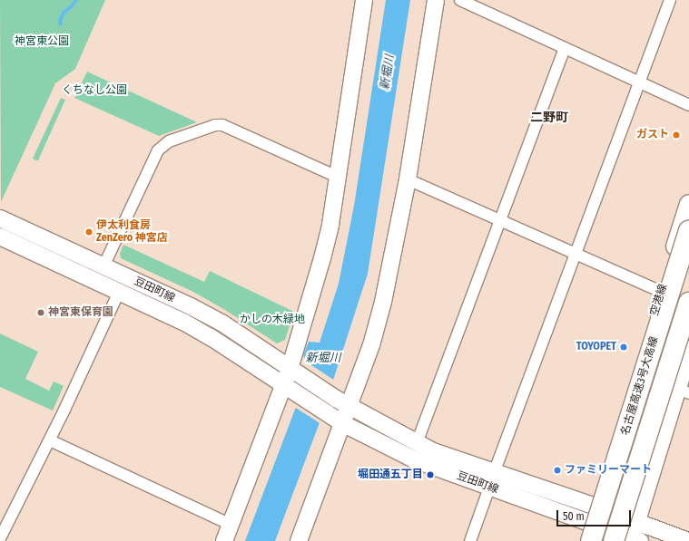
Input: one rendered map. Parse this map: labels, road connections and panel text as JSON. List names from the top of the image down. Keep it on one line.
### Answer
{"streets":{"highway":["名古屋高速3号大高線"],"main road":["空港線"],"street":["豆田町線"]},"crossings":[["豆田町線","空港線"],["豆田町線","名古屋高速3号大高線"],["空港線","名古屋高速3号大高線"]],"districts":["二野町"],"water":["新堀川"],"parks":["神宮東公園","くちなし公園","かしの木緑地"],"places":["ガスト","伊太利食房 ZenZero 神宮店","神宮東保育園","TOYOPET","ファミリーマート","堀田通五丁目"],"scale_bar":"50 m"}
